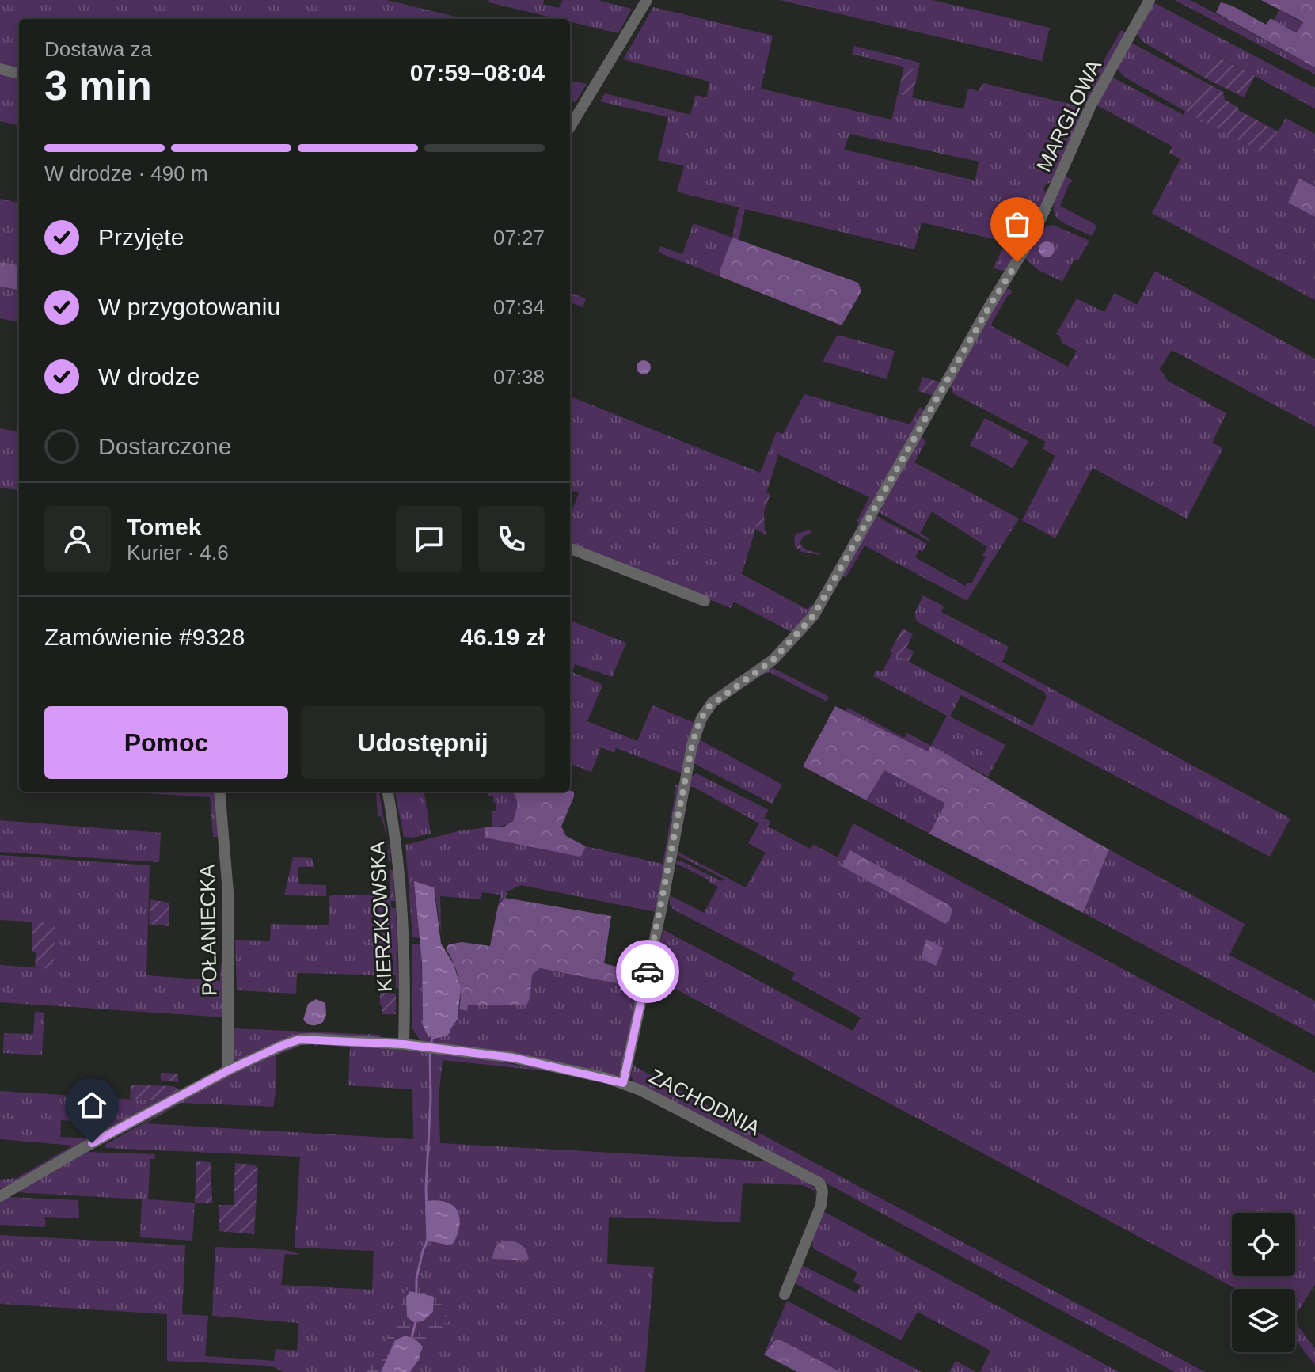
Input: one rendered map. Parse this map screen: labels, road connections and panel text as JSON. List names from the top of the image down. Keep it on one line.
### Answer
{"streets":{"street":["MARGLOWA","KIERZKOWSKA","POŁANIECKA","ZACHODNIA"]},"crossings":[["MARGLOWA","ZACHODNIA"],["KIERZKOWSKA","ZACHODNIA"],["POŁANIECKA","ZACHODNIA"]],"page":{"heading":["3 min","Dostawa za","07:59–08:04"],"panel":["Tomek","Kurier · 4.6","Zamówienie #9328","46.19 zł"],"bar":"W drodze · 490 m","list":[["Przyjęte","07:27"],["W przygotowaniu","07:34"],["W drodze","07:38"],"Dostarczone"],"buttons":["Pomoc","Udostępnij"]}}
